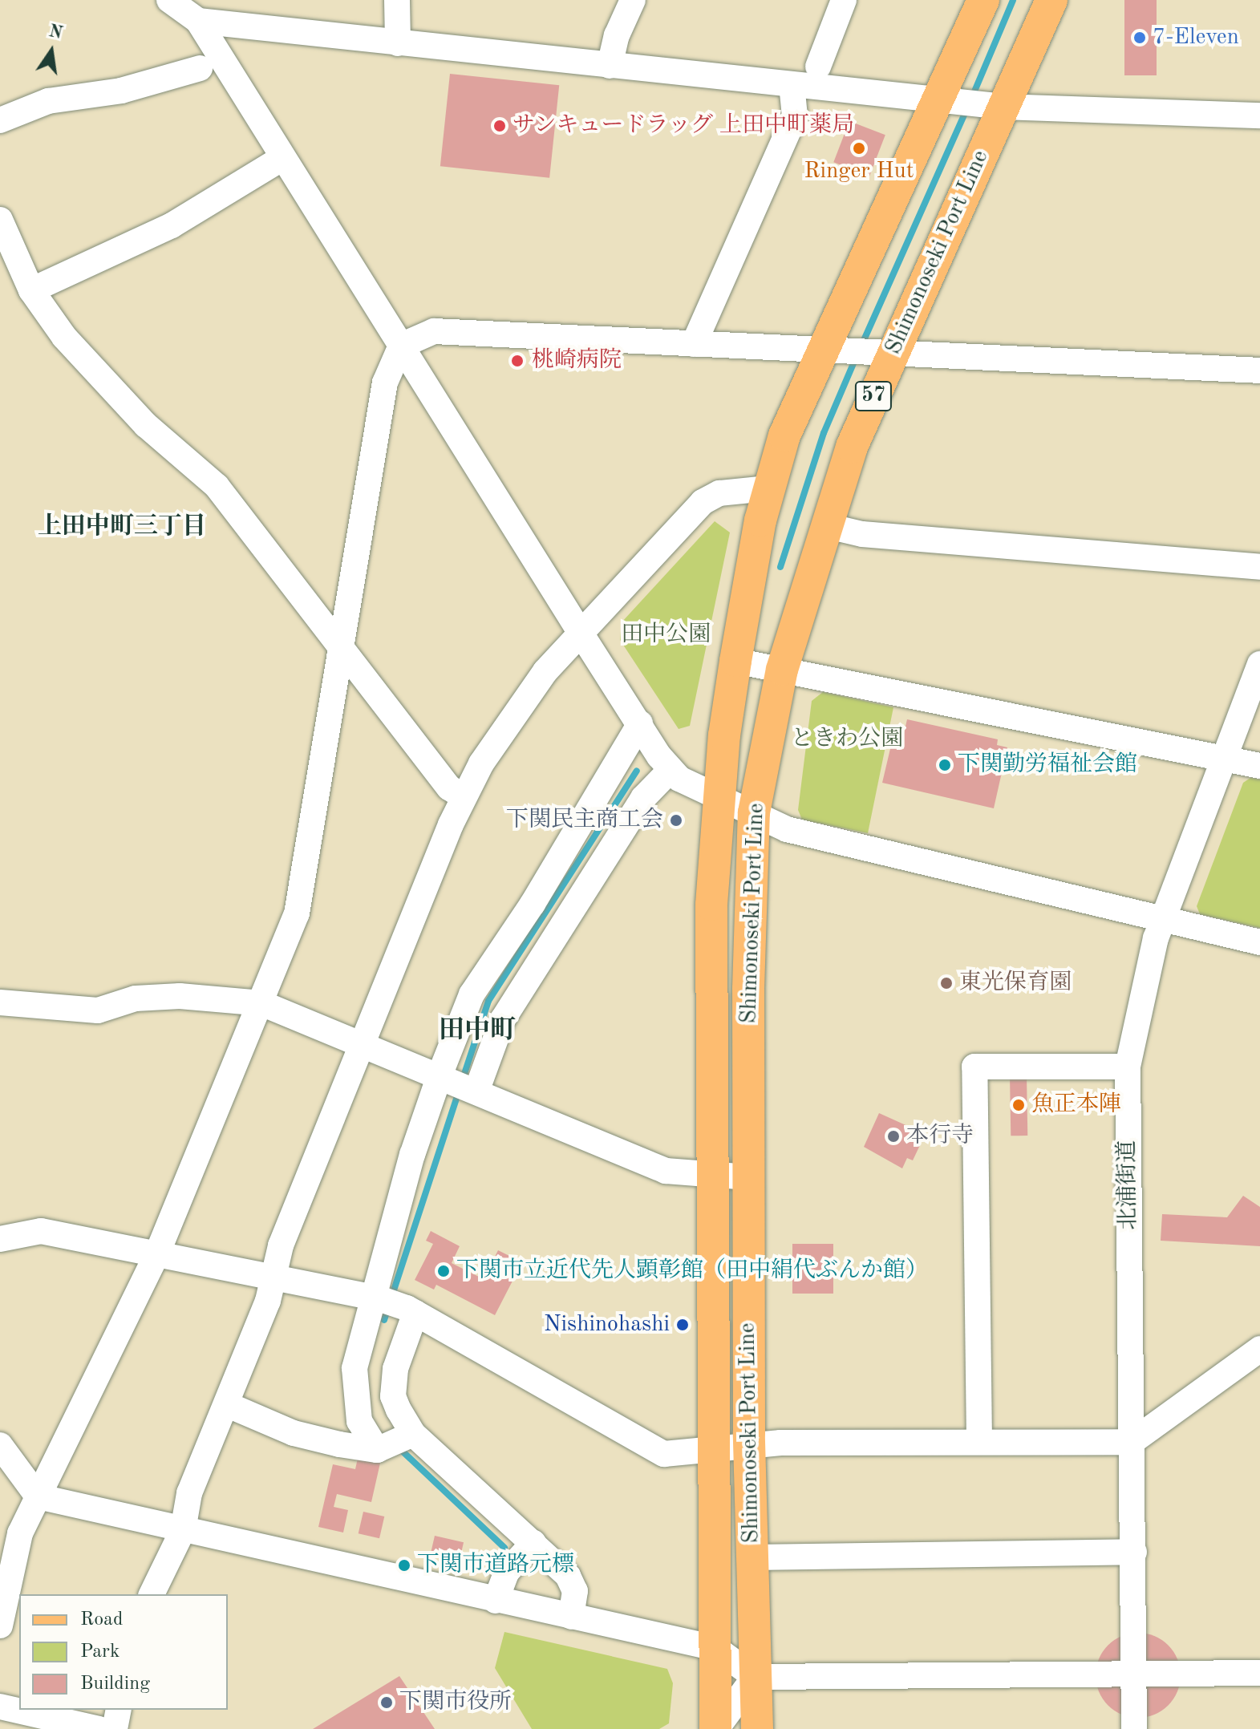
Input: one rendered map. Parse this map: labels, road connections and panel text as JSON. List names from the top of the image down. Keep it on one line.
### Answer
{"streets":{"main road":["Shimonoseki Port Line","57"],"street":["北浦街道"]},"districts":["上田中町三丁目","田中町"],"parks":["田中公園","ときわ公園"],"places":["7-Eleven","サンキュードラッグ 上田中町薬局","Ringer Hut","桃崎病院","下関勤労福祉会館","下関民主商工会","東光保育園","魚正本陣","本行寺","下関市立近代先人顕彰館（田中絹代ぶんか館）","Nishinohashi","下関市道路元標","下関市役所"],"legend":["Road","Park","Building"],"north":"top"}
